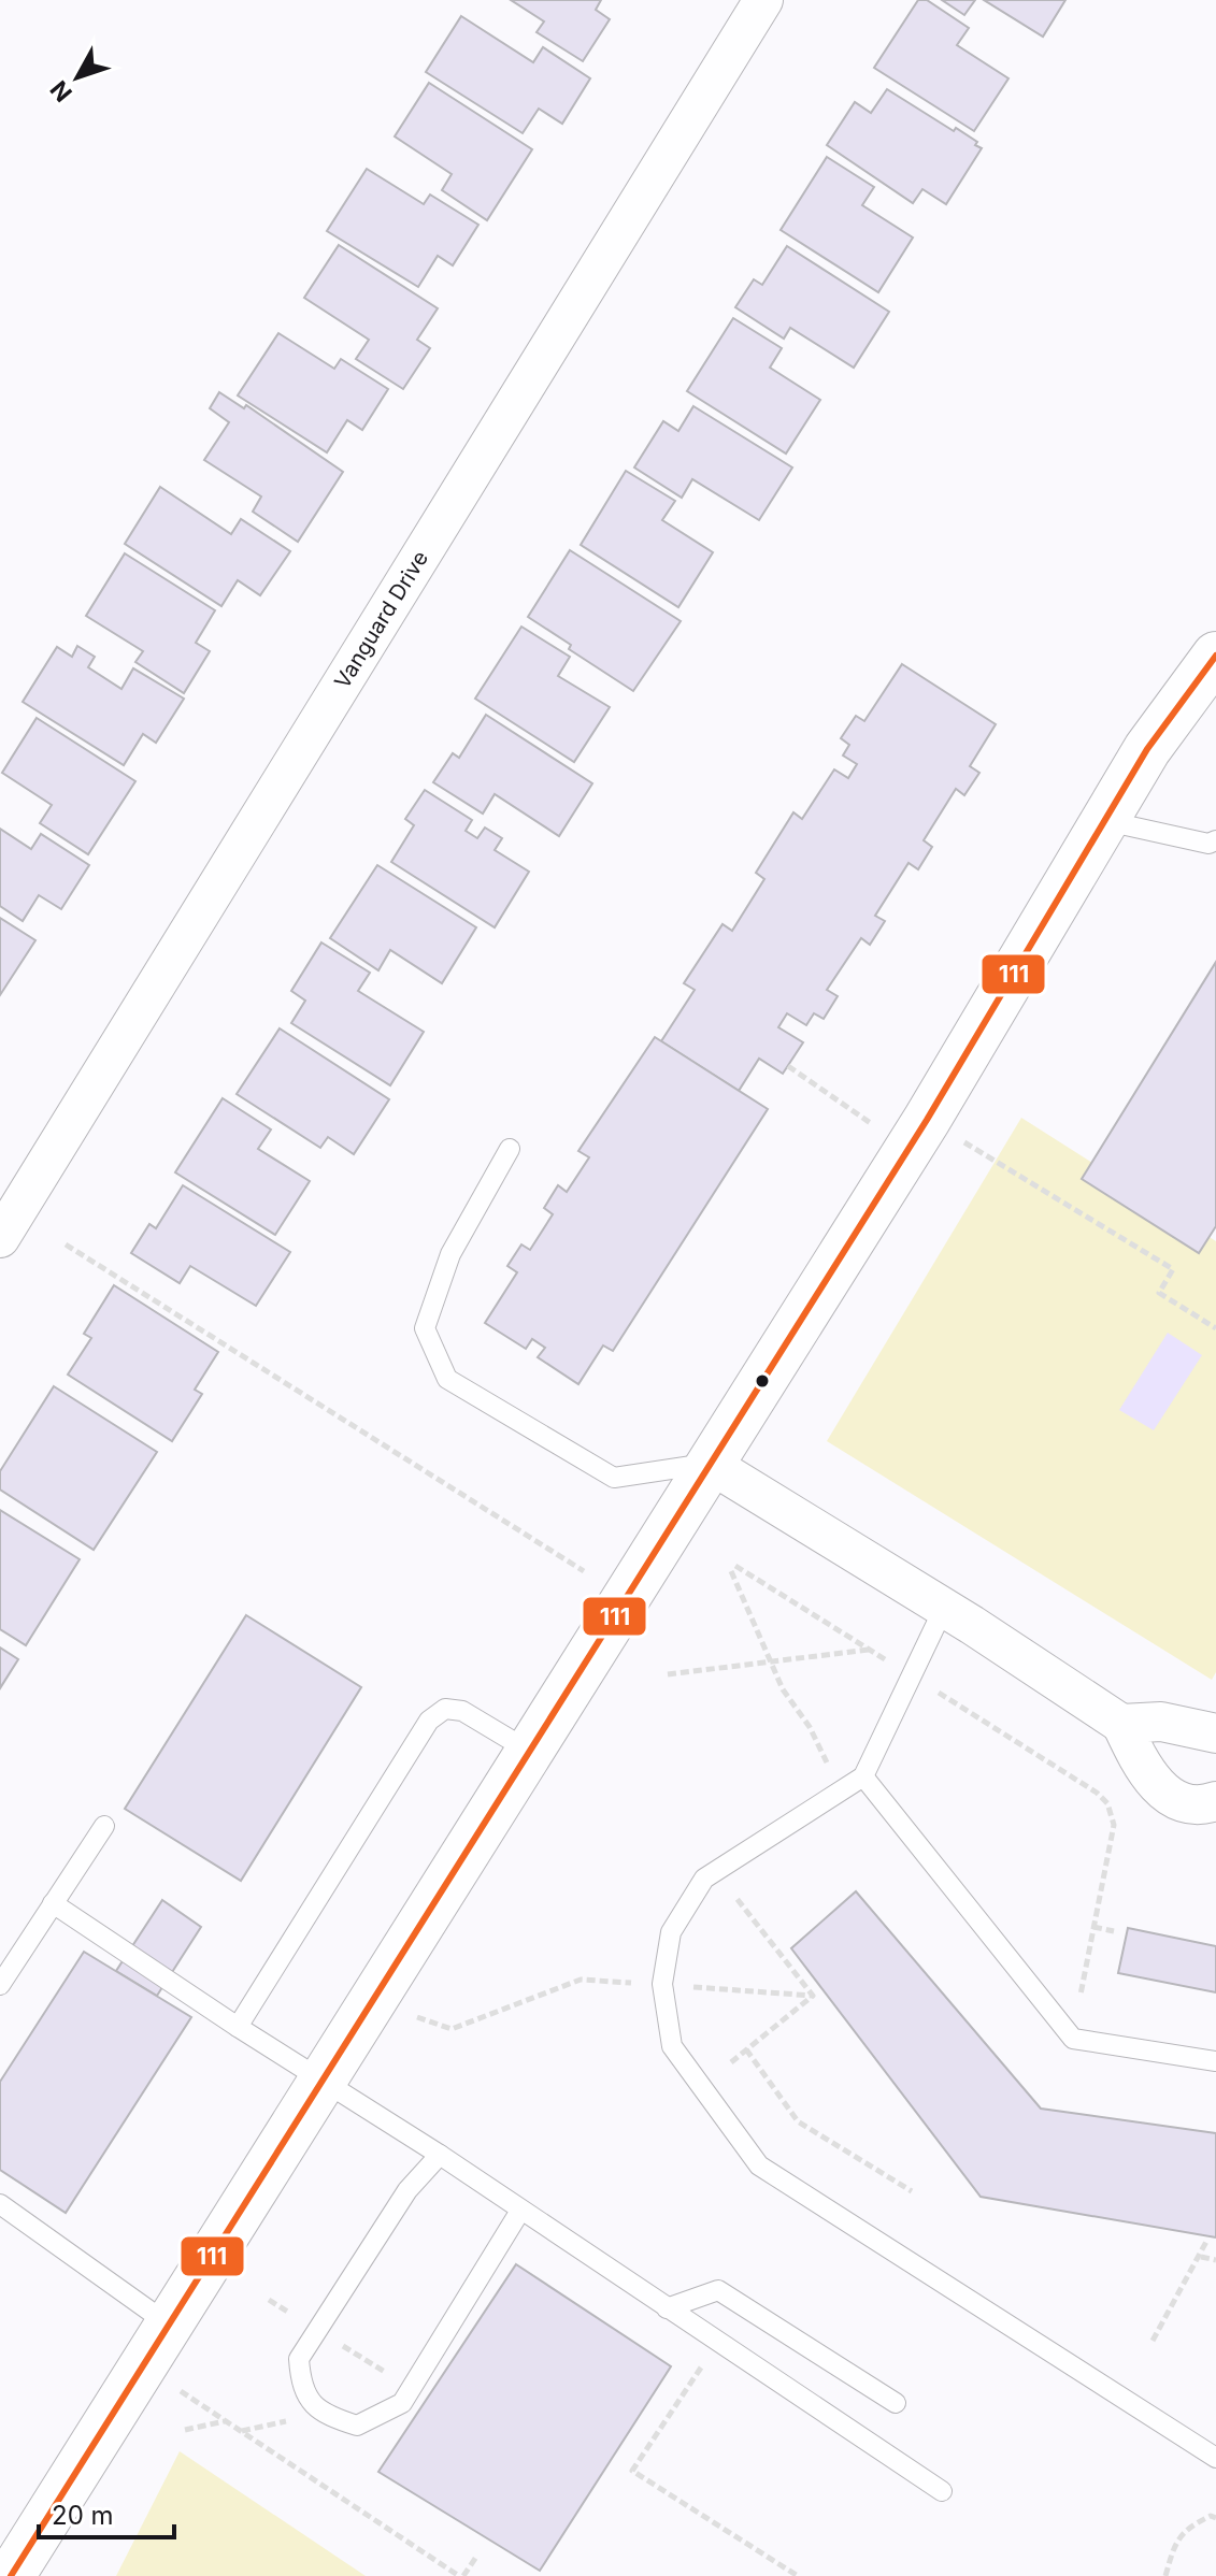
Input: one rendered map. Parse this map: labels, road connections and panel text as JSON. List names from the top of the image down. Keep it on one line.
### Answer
{"streets":{"street":["Vanguard Drive"]},"lines":["transit line 111"],"scale_bar":"20 m","north":"bottom left"}
